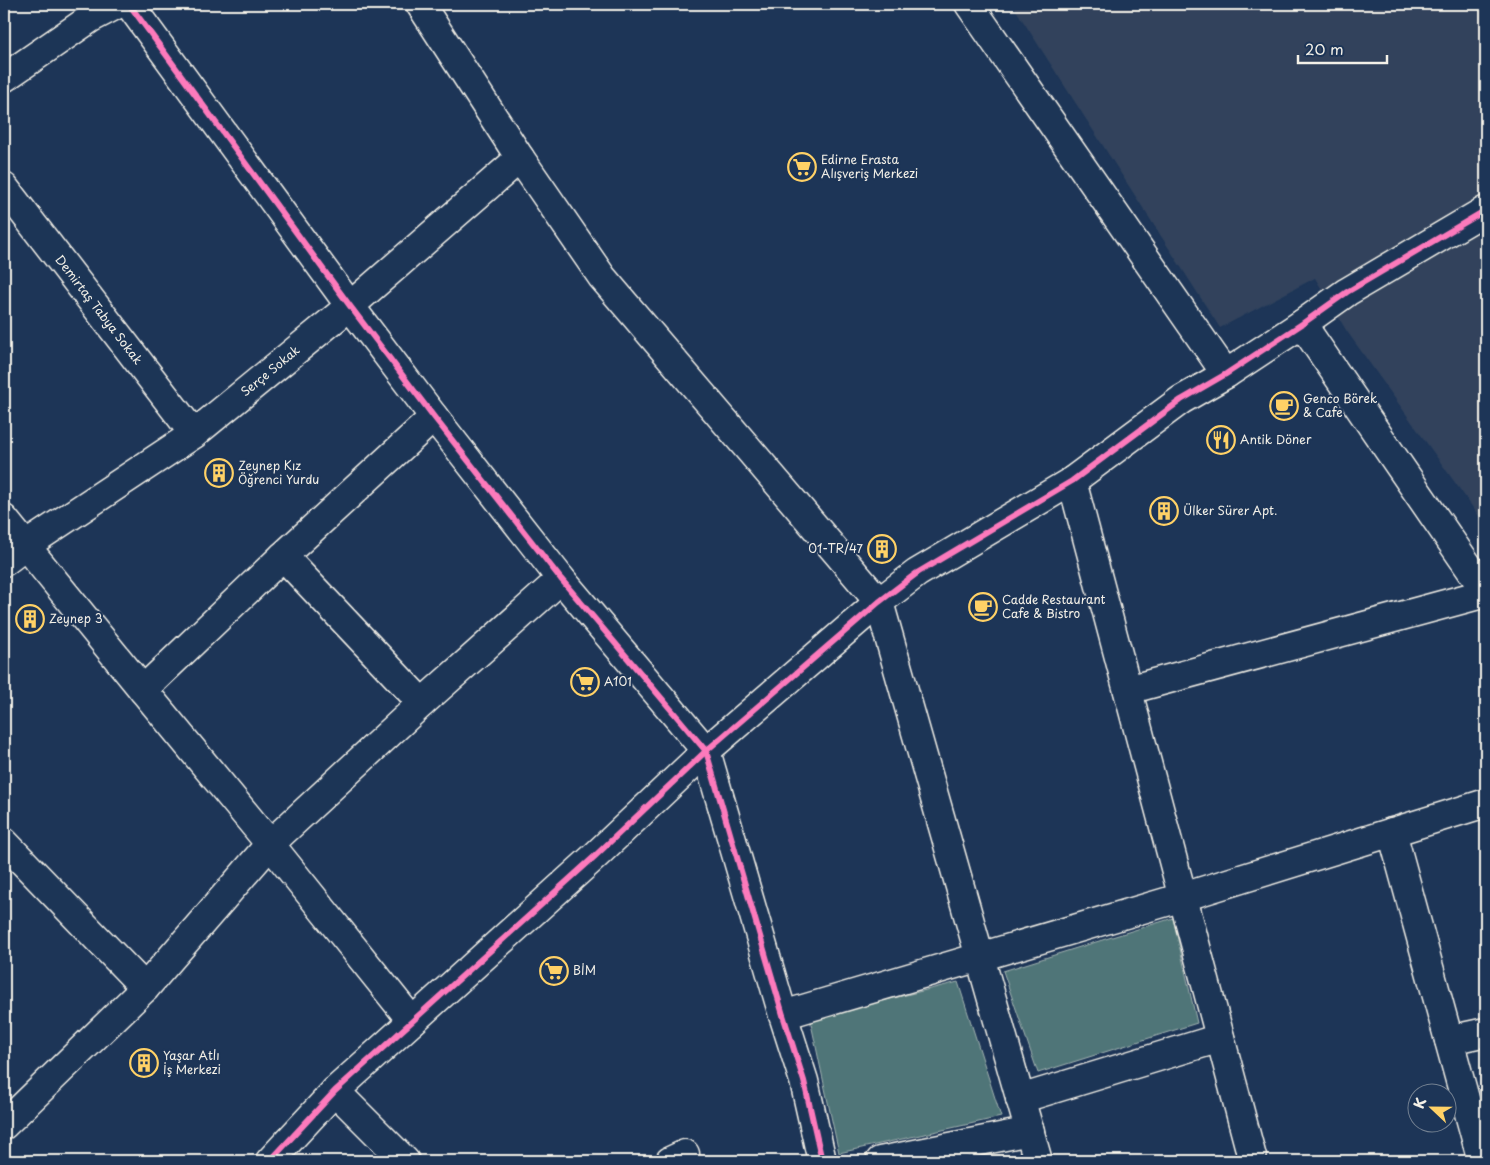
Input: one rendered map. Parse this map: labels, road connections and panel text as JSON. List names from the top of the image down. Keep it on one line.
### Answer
{"streets":{"street":["Demirtaş Tabya Sokak","Serçe Sokak"]},"crossings":[["Demirtaş Tabya Sokak","Serçe Sokak"]],"places":{"supermarket":["Edirne Erasta Alışveriş Merkezi","A101","BİM"],"cafe":["Genco Börek & Cafe","Cadde Restaurant Cafe & Bistro"],"restaurant":["Antik Döner"],"building":["Zeynep Kız Öğrenci Yurdu","Ülker Sürer Apt.","01-TR/47","Zeynep 3","Yaşar Atlı İş Merkezi"]},"scale_bar":"20 m","north":"left"}
